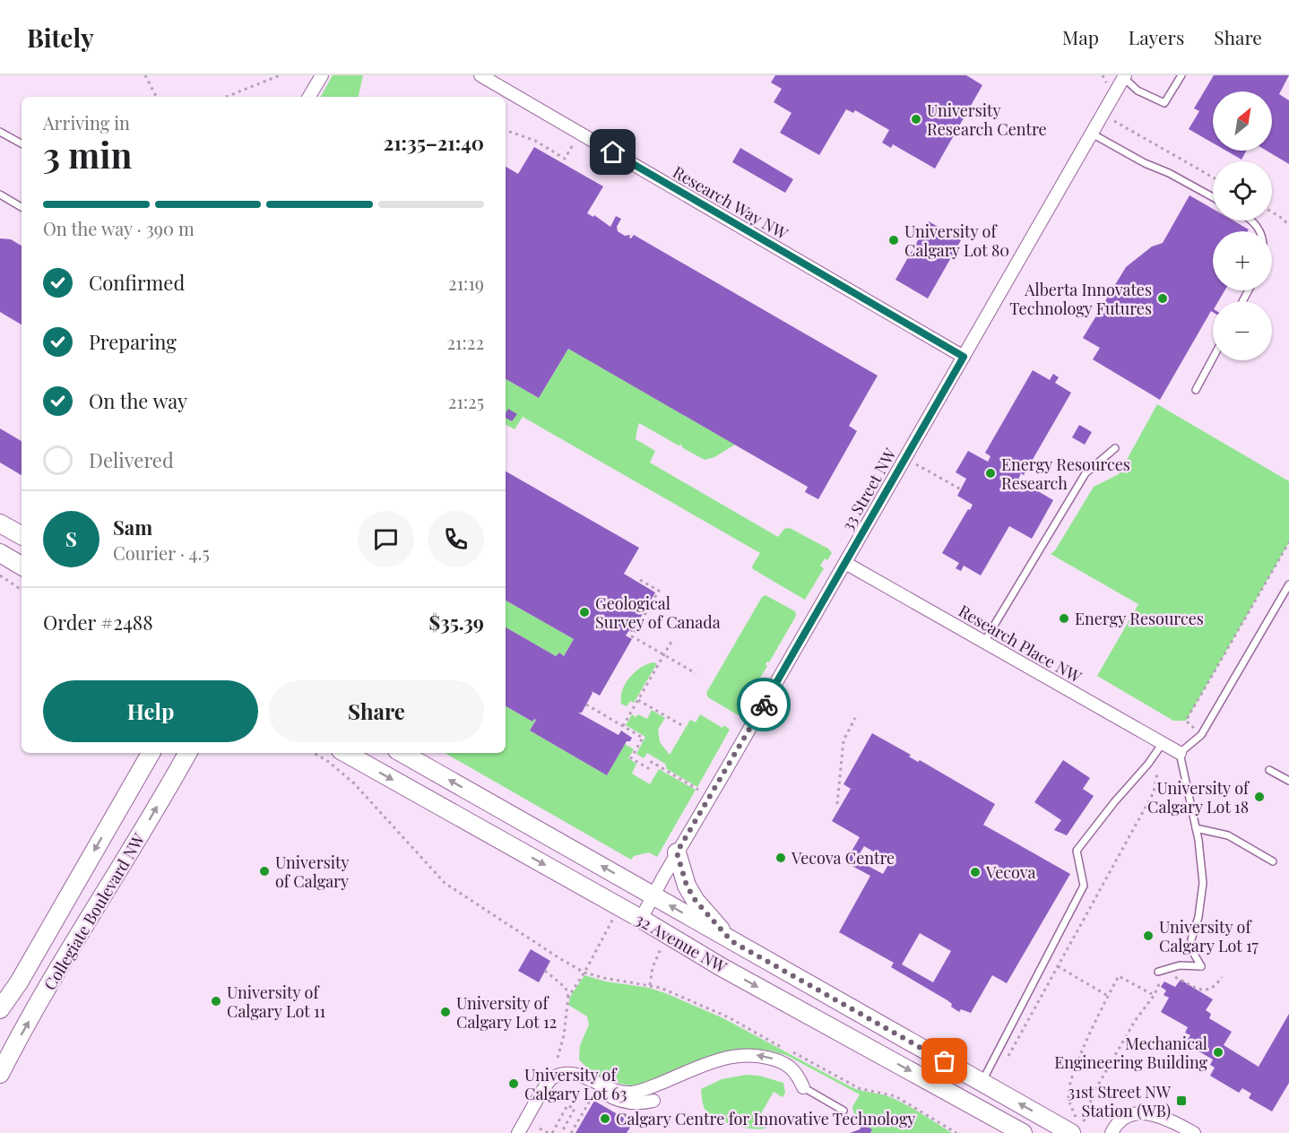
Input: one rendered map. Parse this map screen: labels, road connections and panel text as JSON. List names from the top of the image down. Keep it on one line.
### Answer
{"streets":{"main road":["Collegiate Boulevard NW","32 Avenue NW"],"street":["Research Way NW","33 Street NW","Research Place NW"]},"crossings":[["Research Way NW","33 Street NW"],["33 Street NW","Research Place NW"],["33 Street NW","32 Avenue NW"]],"places":{"other":["University Research Centre","University of Calgary Lot 80","Alberta Innovates Technology Futures","Energy Resources Research","Geological Survey of Canada","Energy Resources","University of Calgary Lot 18","Vecova Centre","University of Calgary","Vecova","University of Calgary Lot 17","University of Calgary Lot 11","University of Calgary Lot 12","Mechanical Engineering Building","University of Calgary Lot 63","Calgary Centre for Innovative Technology"],"transit":["31st Street NW Station (WB)"]},"north":"top right","page":{"header":"Bitely","nav":["Map","Layers","Share"],"map_buttons":["+","−"],"heading":["3 min","Arriving in","21:35–21:40"],"panel":["Sam","Courier · 4.5","Order #2488","$35.39"],"bar":"On the way · 390 m","list":[["Confirmed","21:19"],["Preparing","21:22"],["On the way","21:25"],"Delivered"],"round":"S","buttons":["Help","Share"]}}
